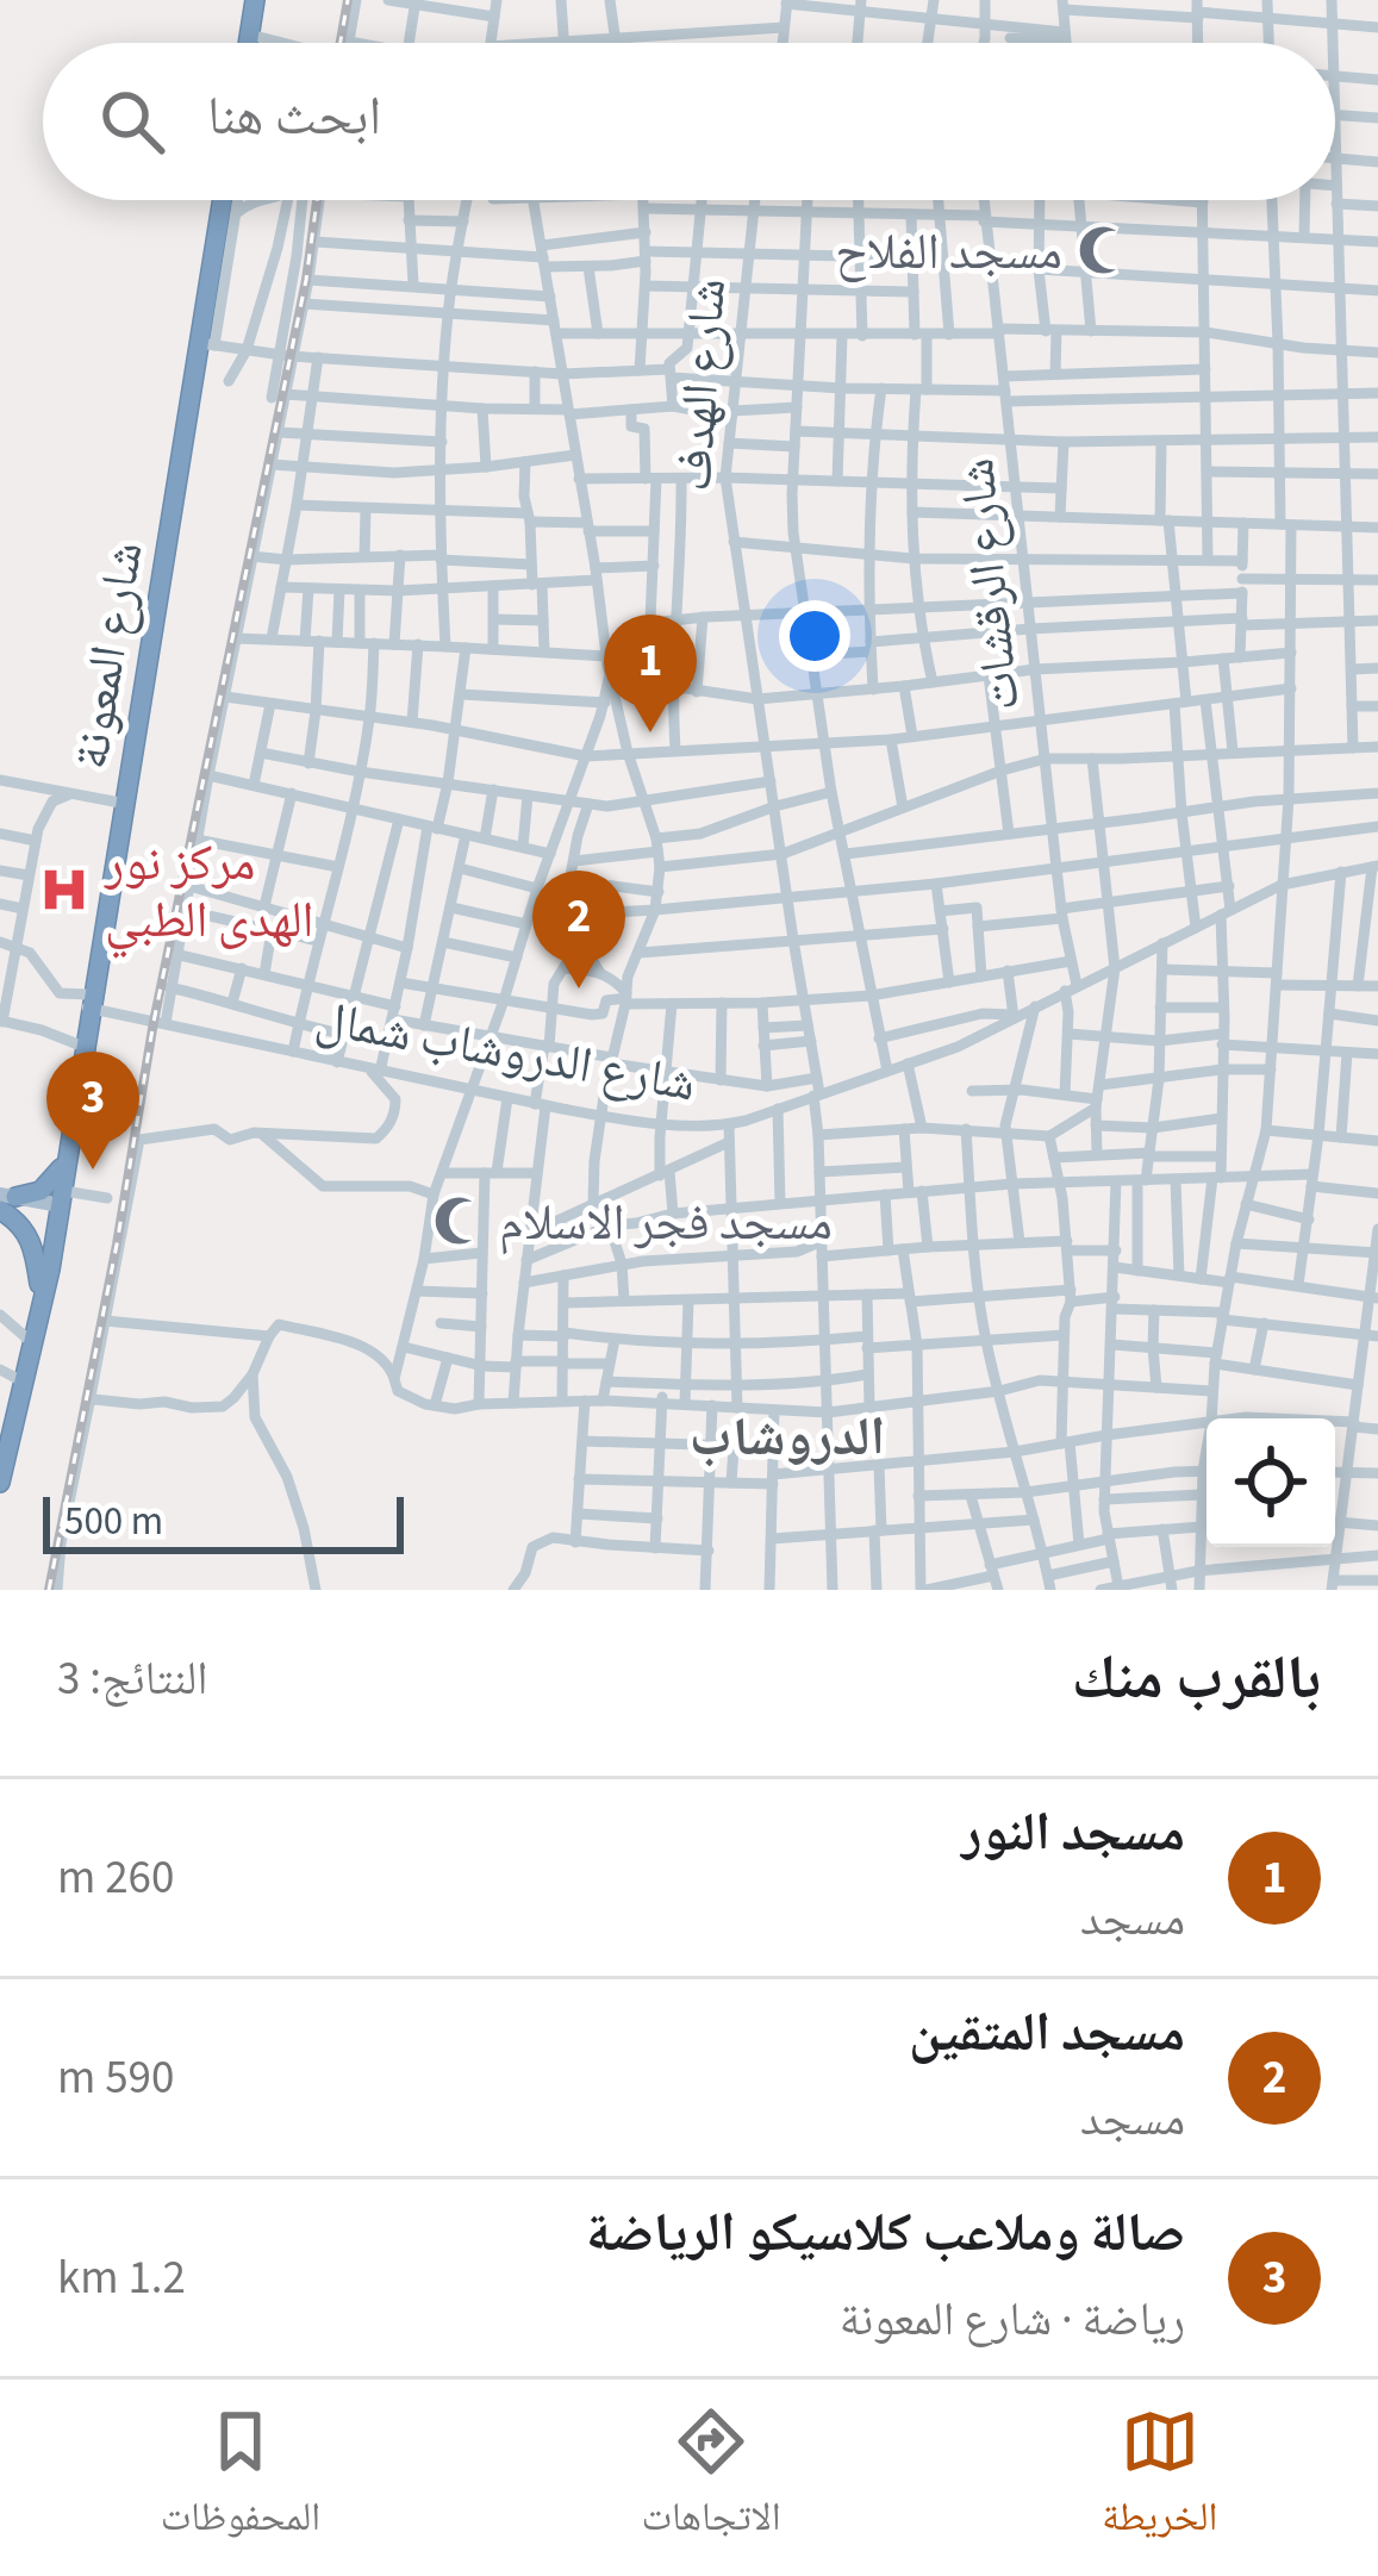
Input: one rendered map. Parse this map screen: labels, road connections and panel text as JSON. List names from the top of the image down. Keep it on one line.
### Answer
{"streets":{"highway":["شارع المعونة"],"street":["شارع الهدف","شارع الرقشات","شارع الدروشاب شمال"]},"crossings":[["شارع الهدف","شارع الدروشاب شمال"],["شارع الرقشات","شارع الدروشاب شمال"],["شارع المعونة","شارع الدروشاب شمال"]],"districts":["الدروشاب"],"places":{"mosque":["مسجد الفلاح","مسجد فجر الاسلام"],"hospital":["مركز نور الهدى الطبي"]},"scale_bar":"500 m","page":{"search":"ابحث هنا","pins":["1","2","3"],"scale":"500 m","heading":["بالقرب منك","النتائج: 3"],"list":[{"mark":"1","name":"مسجد النور","note":"مسجد","value":"260 m"},{"mark":"2","name":"مسجد المتقين","note":"مسجد","value":"590 m"},{"mark":"3","name":"صالة وملاعب كلاسيكو الرياضة","note":"رياضة · شارع المعونة","value":"1.2 km"}],"nav":["الخريطة","الاتجاهات","المحفوظات"]}}
